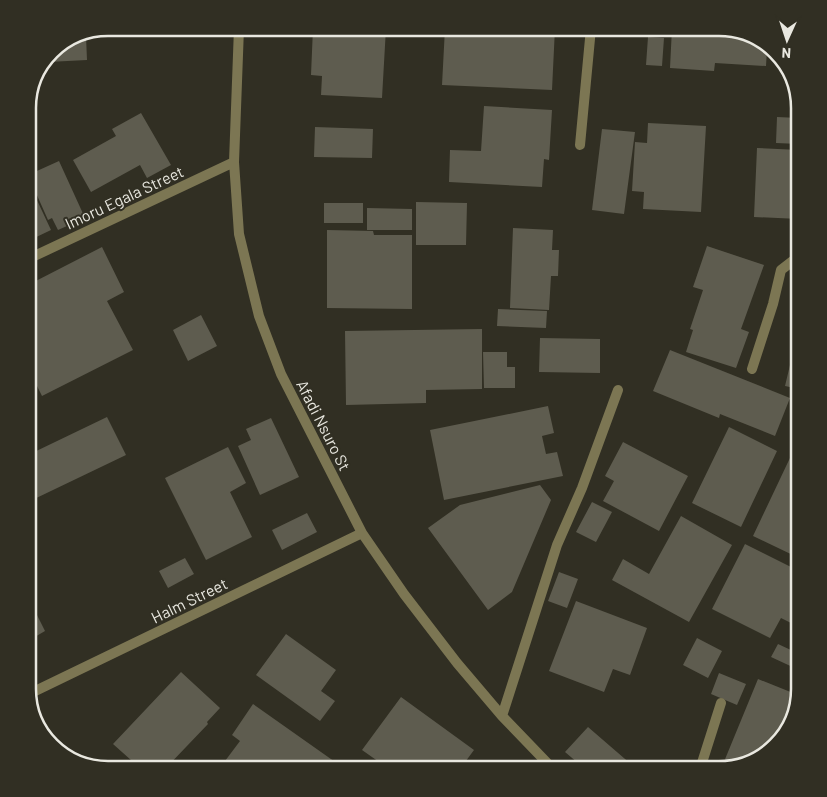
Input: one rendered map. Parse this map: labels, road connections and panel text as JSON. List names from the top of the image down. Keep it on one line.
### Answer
{"streets":{"street":["Imoru Egala Street","Afadi Nsuro St","Halm Street"]},"crossings":[["Imoru Egala Street","Afadi Nsuro St"],["Afadi Nsuro St","Halm Street"]],"north":"bottom"}
